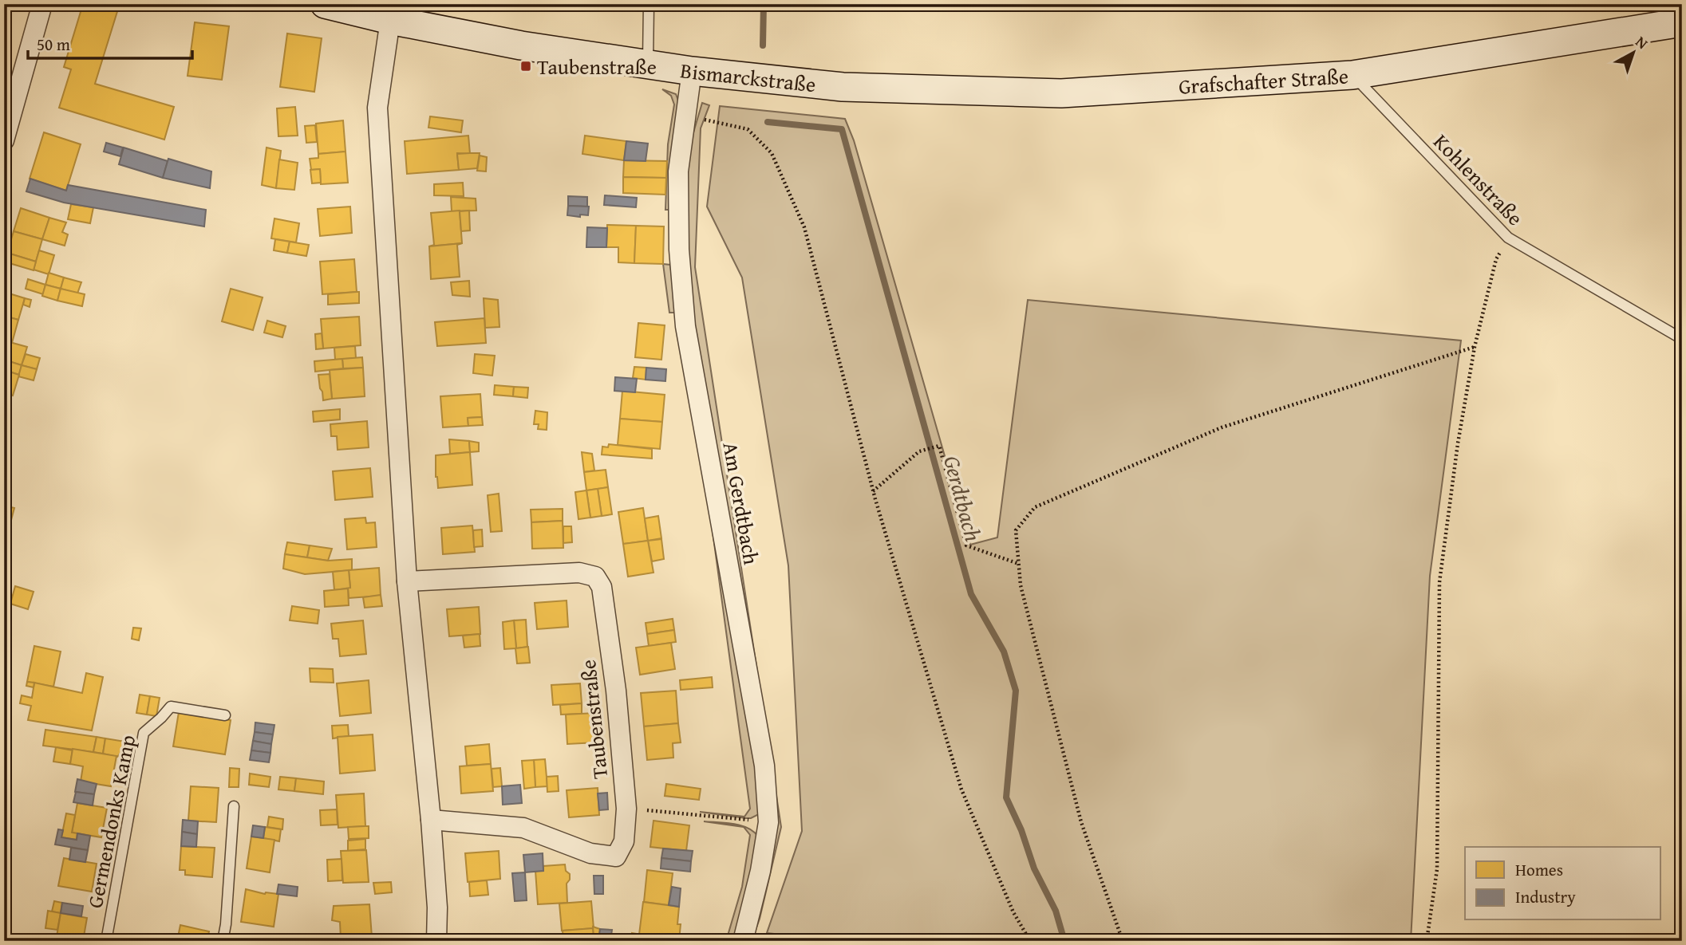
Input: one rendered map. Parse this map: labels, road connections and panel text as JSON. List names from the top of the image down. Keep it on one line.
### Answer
{"streets":{"main road":["Bismarckstraße","Grafschafter Straße"],"street":["Am Gerdtbach","Taubenstraße"],"lane":["Kohlenstraße","Germendonks Kamp"]},"crossings":[["Bismarckstraße","Grafschafter Straße"],["Bismarckstraße","Am Gerdtbach"],["Grafschafter Straße","Kohlenstraße"]],"water":["Gerdtbach"],"places":{"transit":["Taubenstraße"]},"legend":["Homes","Industry"],"scale_bar":"50 m","north":"top right"}
